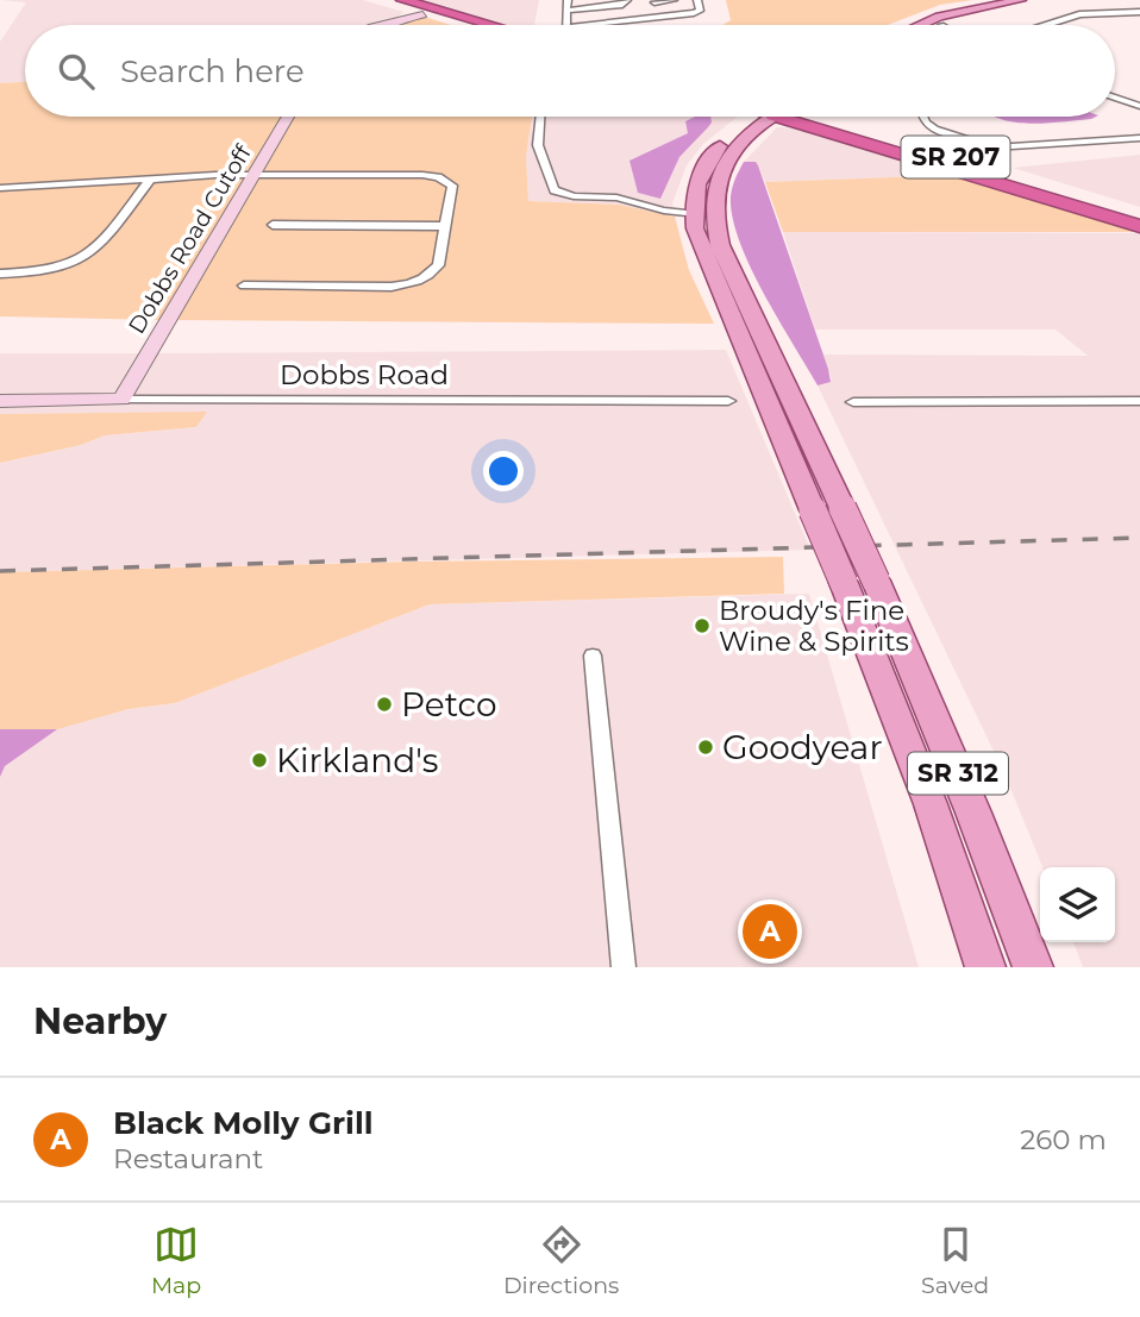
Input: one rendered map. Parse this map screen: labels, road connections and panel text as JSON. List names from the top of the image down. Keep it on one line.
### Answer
{"streets":{"highway":["SR 207"],"main road":["SR 312"],"street":["Dobbs Road Cutoff","Dobbs Road"]},"crossings":[["Dobbs Road Cutoff","Dobbs Road"]],"places":["Broudy's Fine Wine & Spirits","Petco","Goodyear","Kirkland's"],"page":{"search":"Search here","pins":"A","heading":"Nearby","list":[{"mark":"A","name":"Black Molly Grill","note":"Restaurant","value":"260 m"}],"nav":["Map","Directions","Saved"]}}
